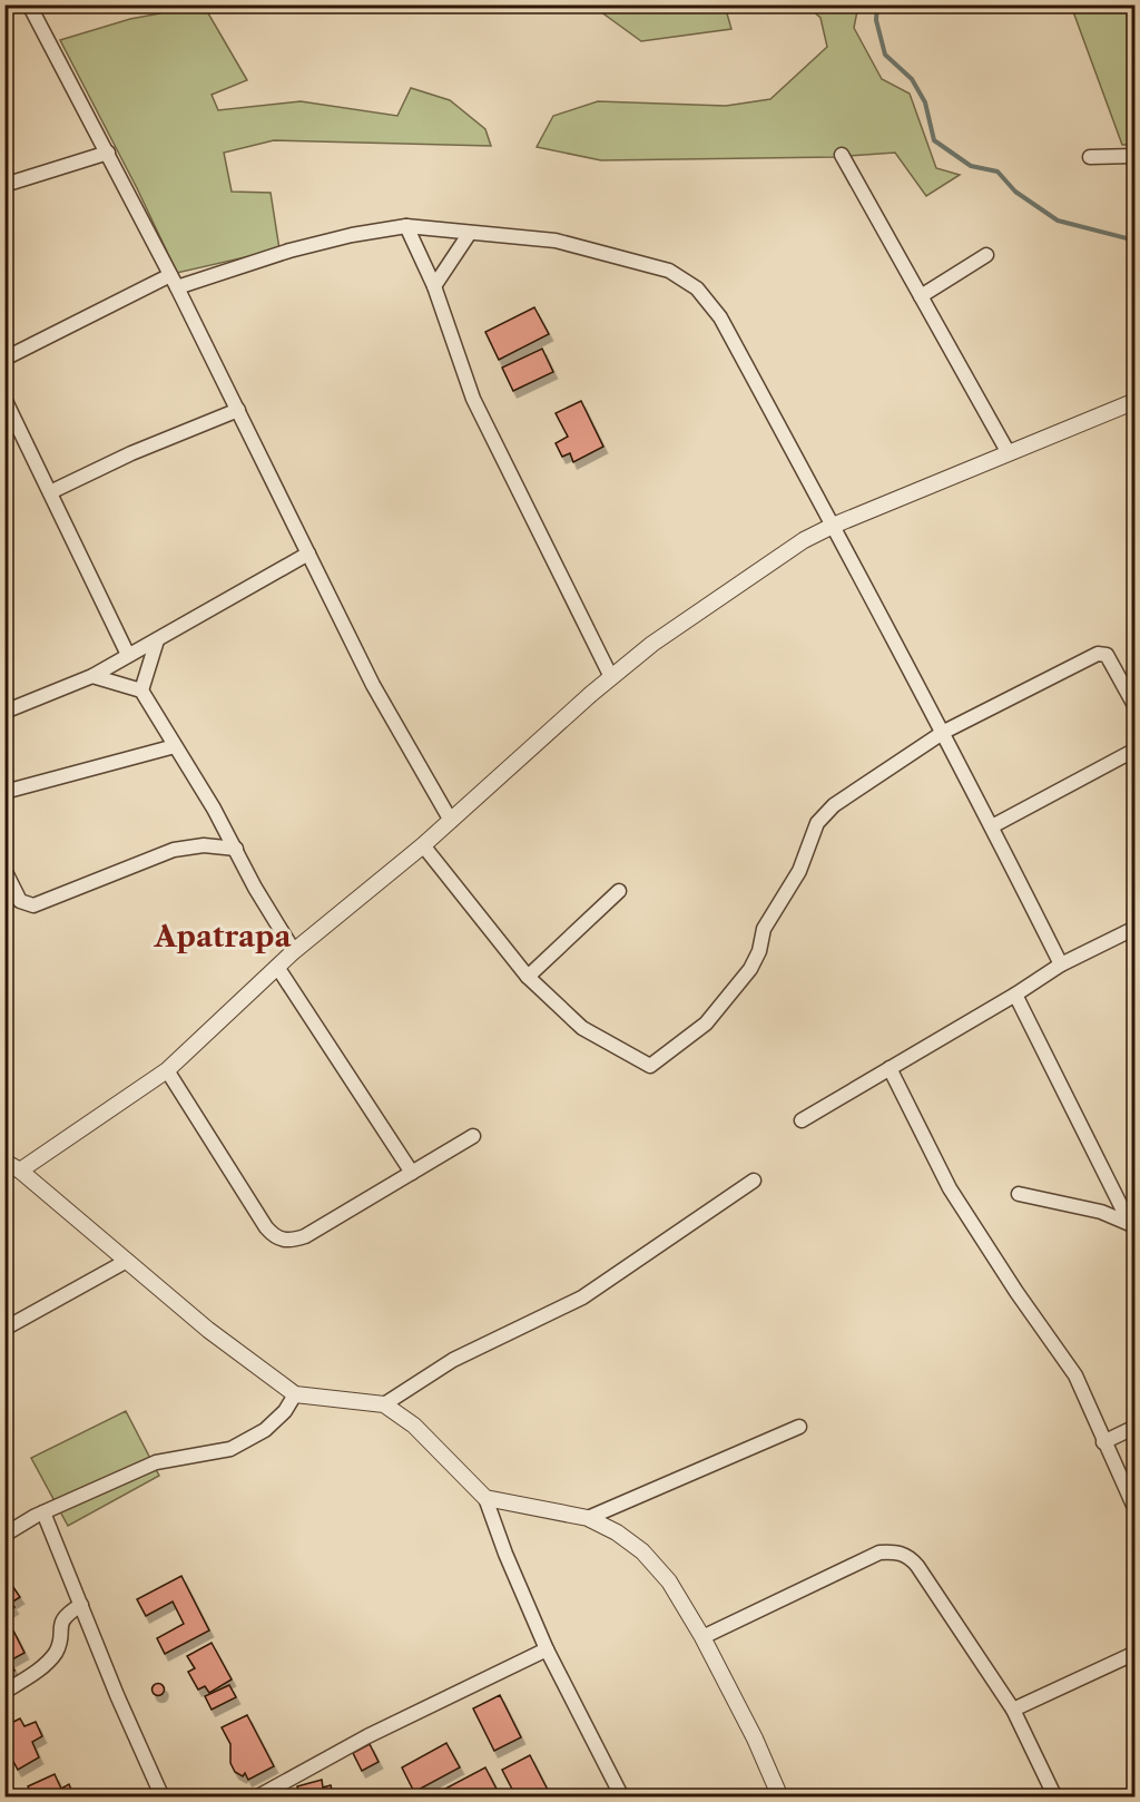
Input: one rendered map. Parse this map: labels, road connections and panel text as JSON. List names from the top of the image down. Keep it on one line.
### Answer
{"districts":["Apatrapa"]}
